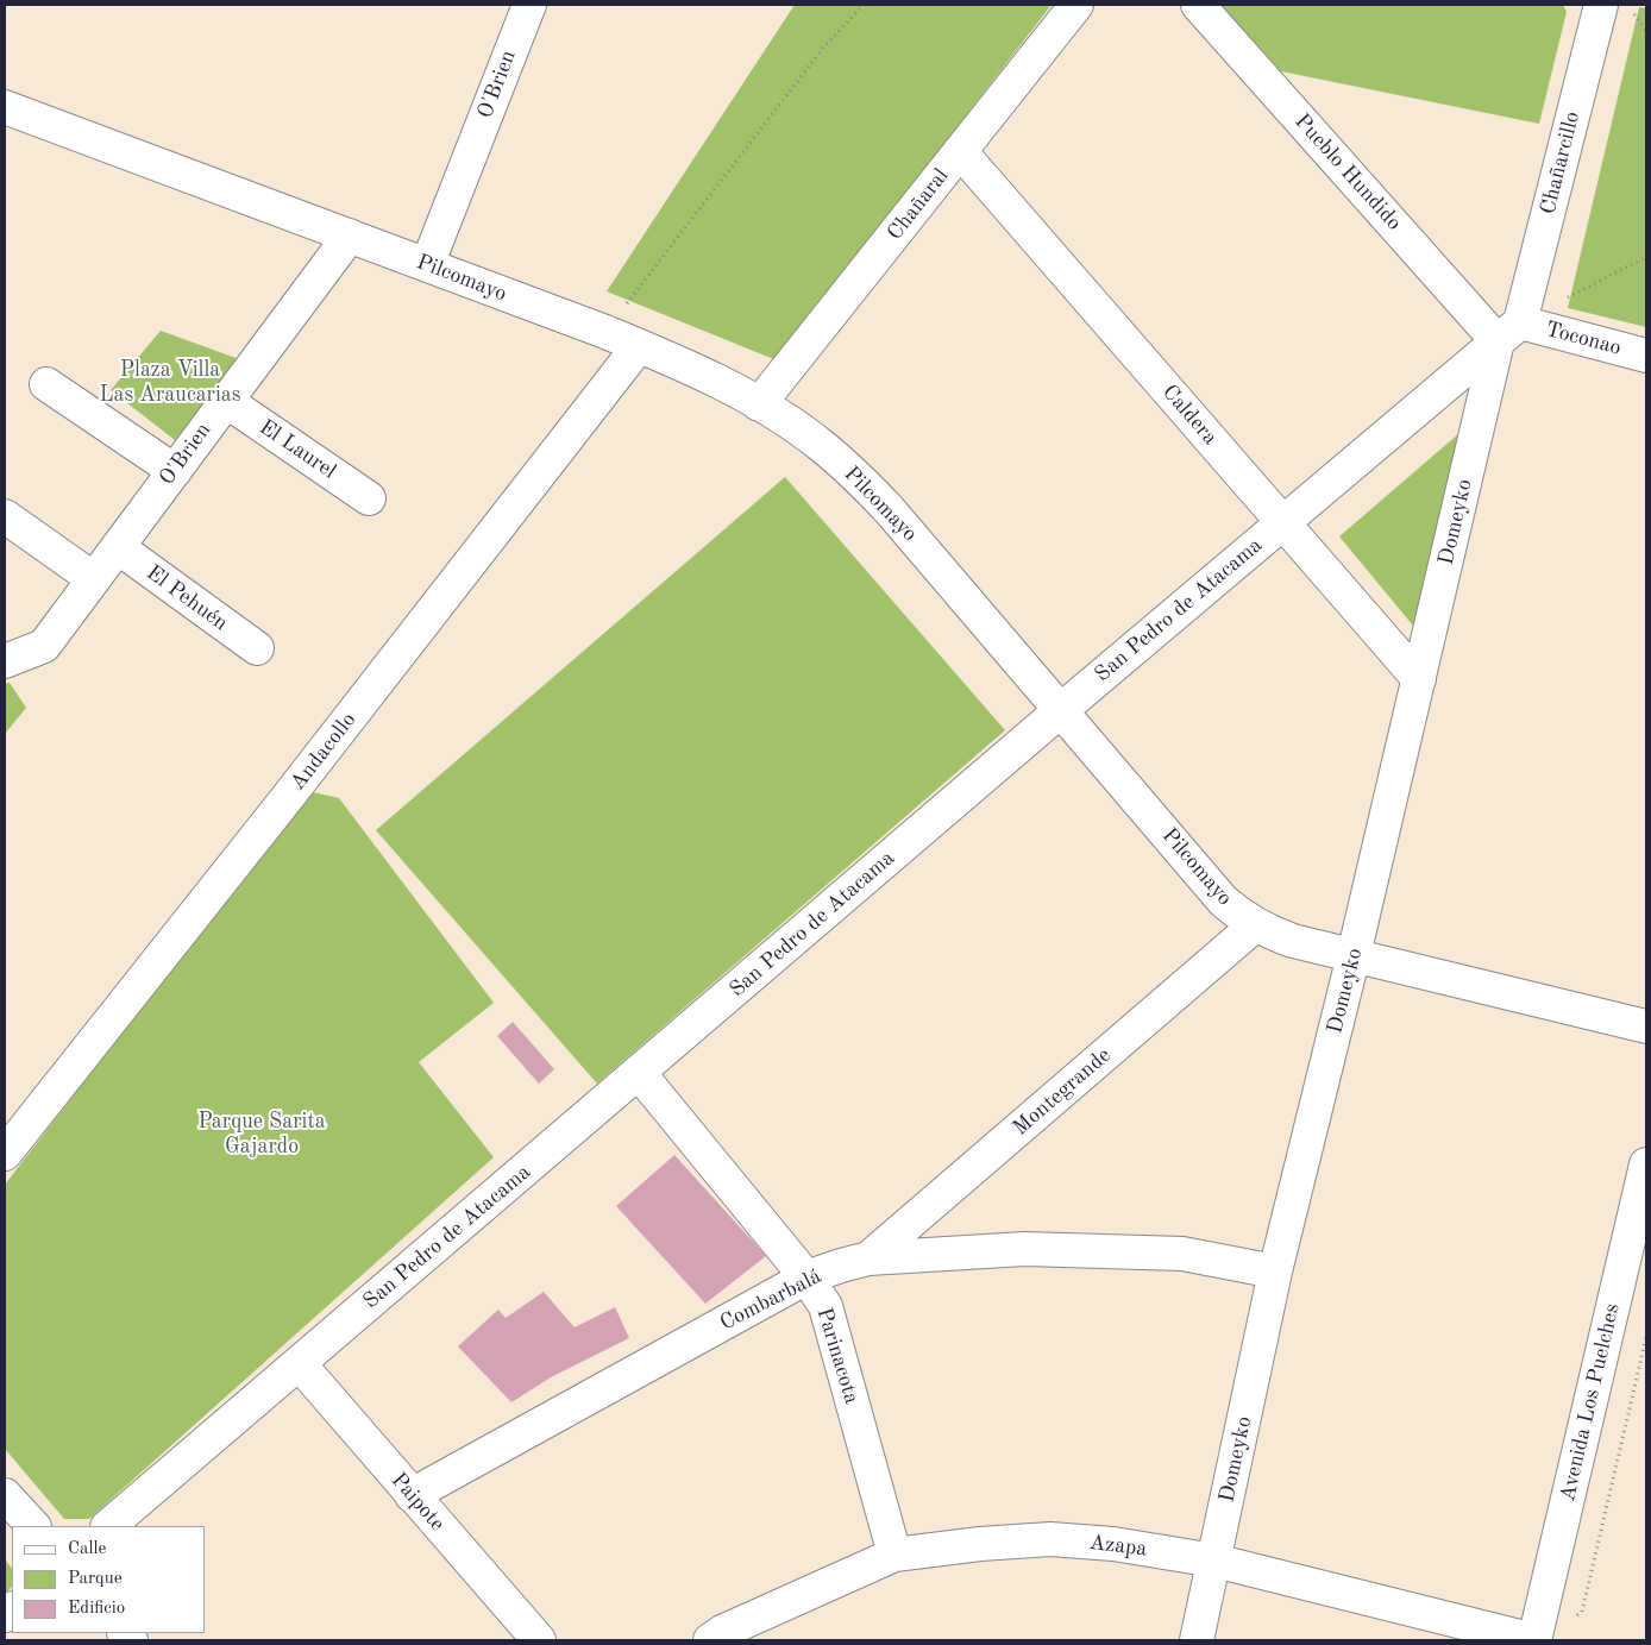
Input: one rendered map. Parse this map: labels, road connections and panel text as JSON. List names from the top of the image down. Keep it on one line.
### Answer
{"streets":{"street":["O'Brien","Chañarcillo","Pueblo Hundido","Chañaral","Pilcomayo","Toconao","Caldera","El Laurel","Domeyko","El Pehuén","San Pedro de Atacama","Andacollo","Montegrande","Combarbalá","Parinacota","Avenida Los Puelches","Paipote","Azapa"]},"crossings":[["O'Brien","Pilcomayo"],["O'Brien","El Laurel"],["O'Brien","El Pehuén"],["Chañarcillo","Pueblo Hundido"],["Chañarcillo","Toconao"],["Chañarcillo","Domeyko"],["Chañarcillo","San Pedro de Atacama"],["Pueblo Hundido","Toconao"],["Pueblo Hundido","Domeyko"],["Pueblo Hundido","San Pedro de Atacama"],["Chañaral","Pilcomayo"],["Chañaral","Caldera"],["Pilcomayo","Domeyko"],["Pilcomayo","San Pedro de Atacama"],["Pilcomayo","Andacollo"],["Pilcomayo","Montegrande"],["Toconao","Domeyko"],["Toconao","San Pedro de Atacama"],["Caldera","Domeyko"],["Caldera","San Pedro de Atacama"],["Domeyko","San Pedro de Atacama"],["Domeyko","Combarbalá"],["Domeyko","Azapa"],["San Pedro de Atacama","Parinacota"],["San Pedro de Atacama","Paipote"],["Montegrande","Combarbalá"],["Combarbalá","Parinacota"],["Combarbalá","Paipote"],["Parinacota","Azapa"],["Avenida Los Puelches","Azapa"]],"parks":["Plaza Villa Las Araucarias","Parque Sarita Gajardo"],"legend":["Calle","Parque","Edificio"]}
